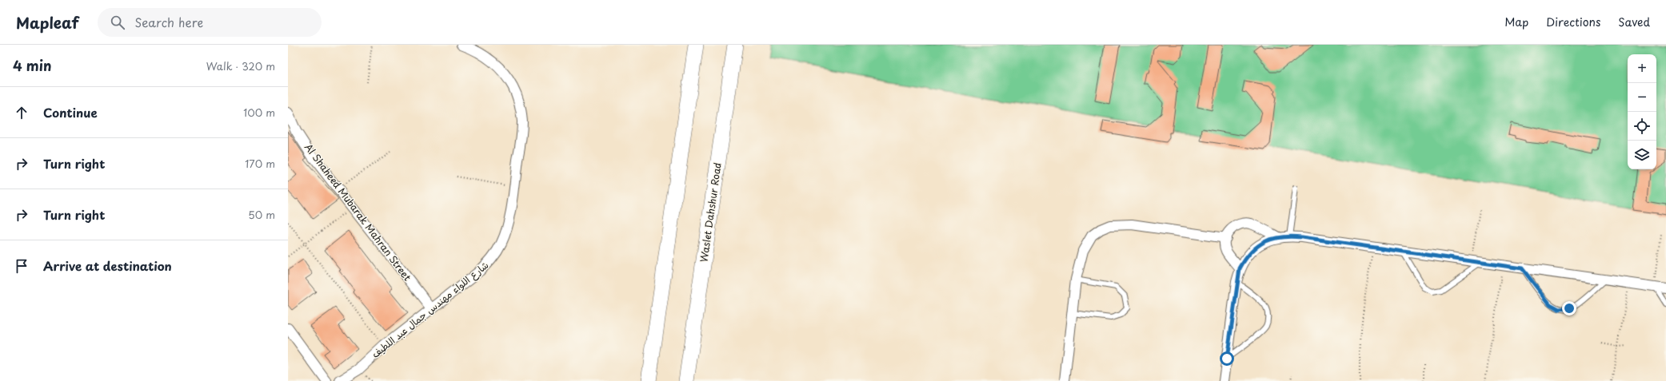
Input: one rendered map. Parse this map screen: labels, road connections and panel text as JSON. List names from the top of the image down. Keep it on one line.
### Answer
{"streets":{"main road":["Waslet Dahshur Road"],"street":["Al Shaheed Mubarak Mahran Street","شارع اللواء مهندس جمال عبد اللطيف"]},"crossings":[["Al Shaheed Mubarak Mahran Street","شارع اللواء مهندس جمال عبد اللطيف"]],"page":{"header":"Mapleaf","search":"Search here","nav":["Map","Directions","Saved"],"heading":["4 min","Walk · 320 m"],"map_buttons":["+","−"],"list":[["Continue","100 m"],["Turn right","170 m"],["Turn right","50 m"],"Arrive at destination"]}}
